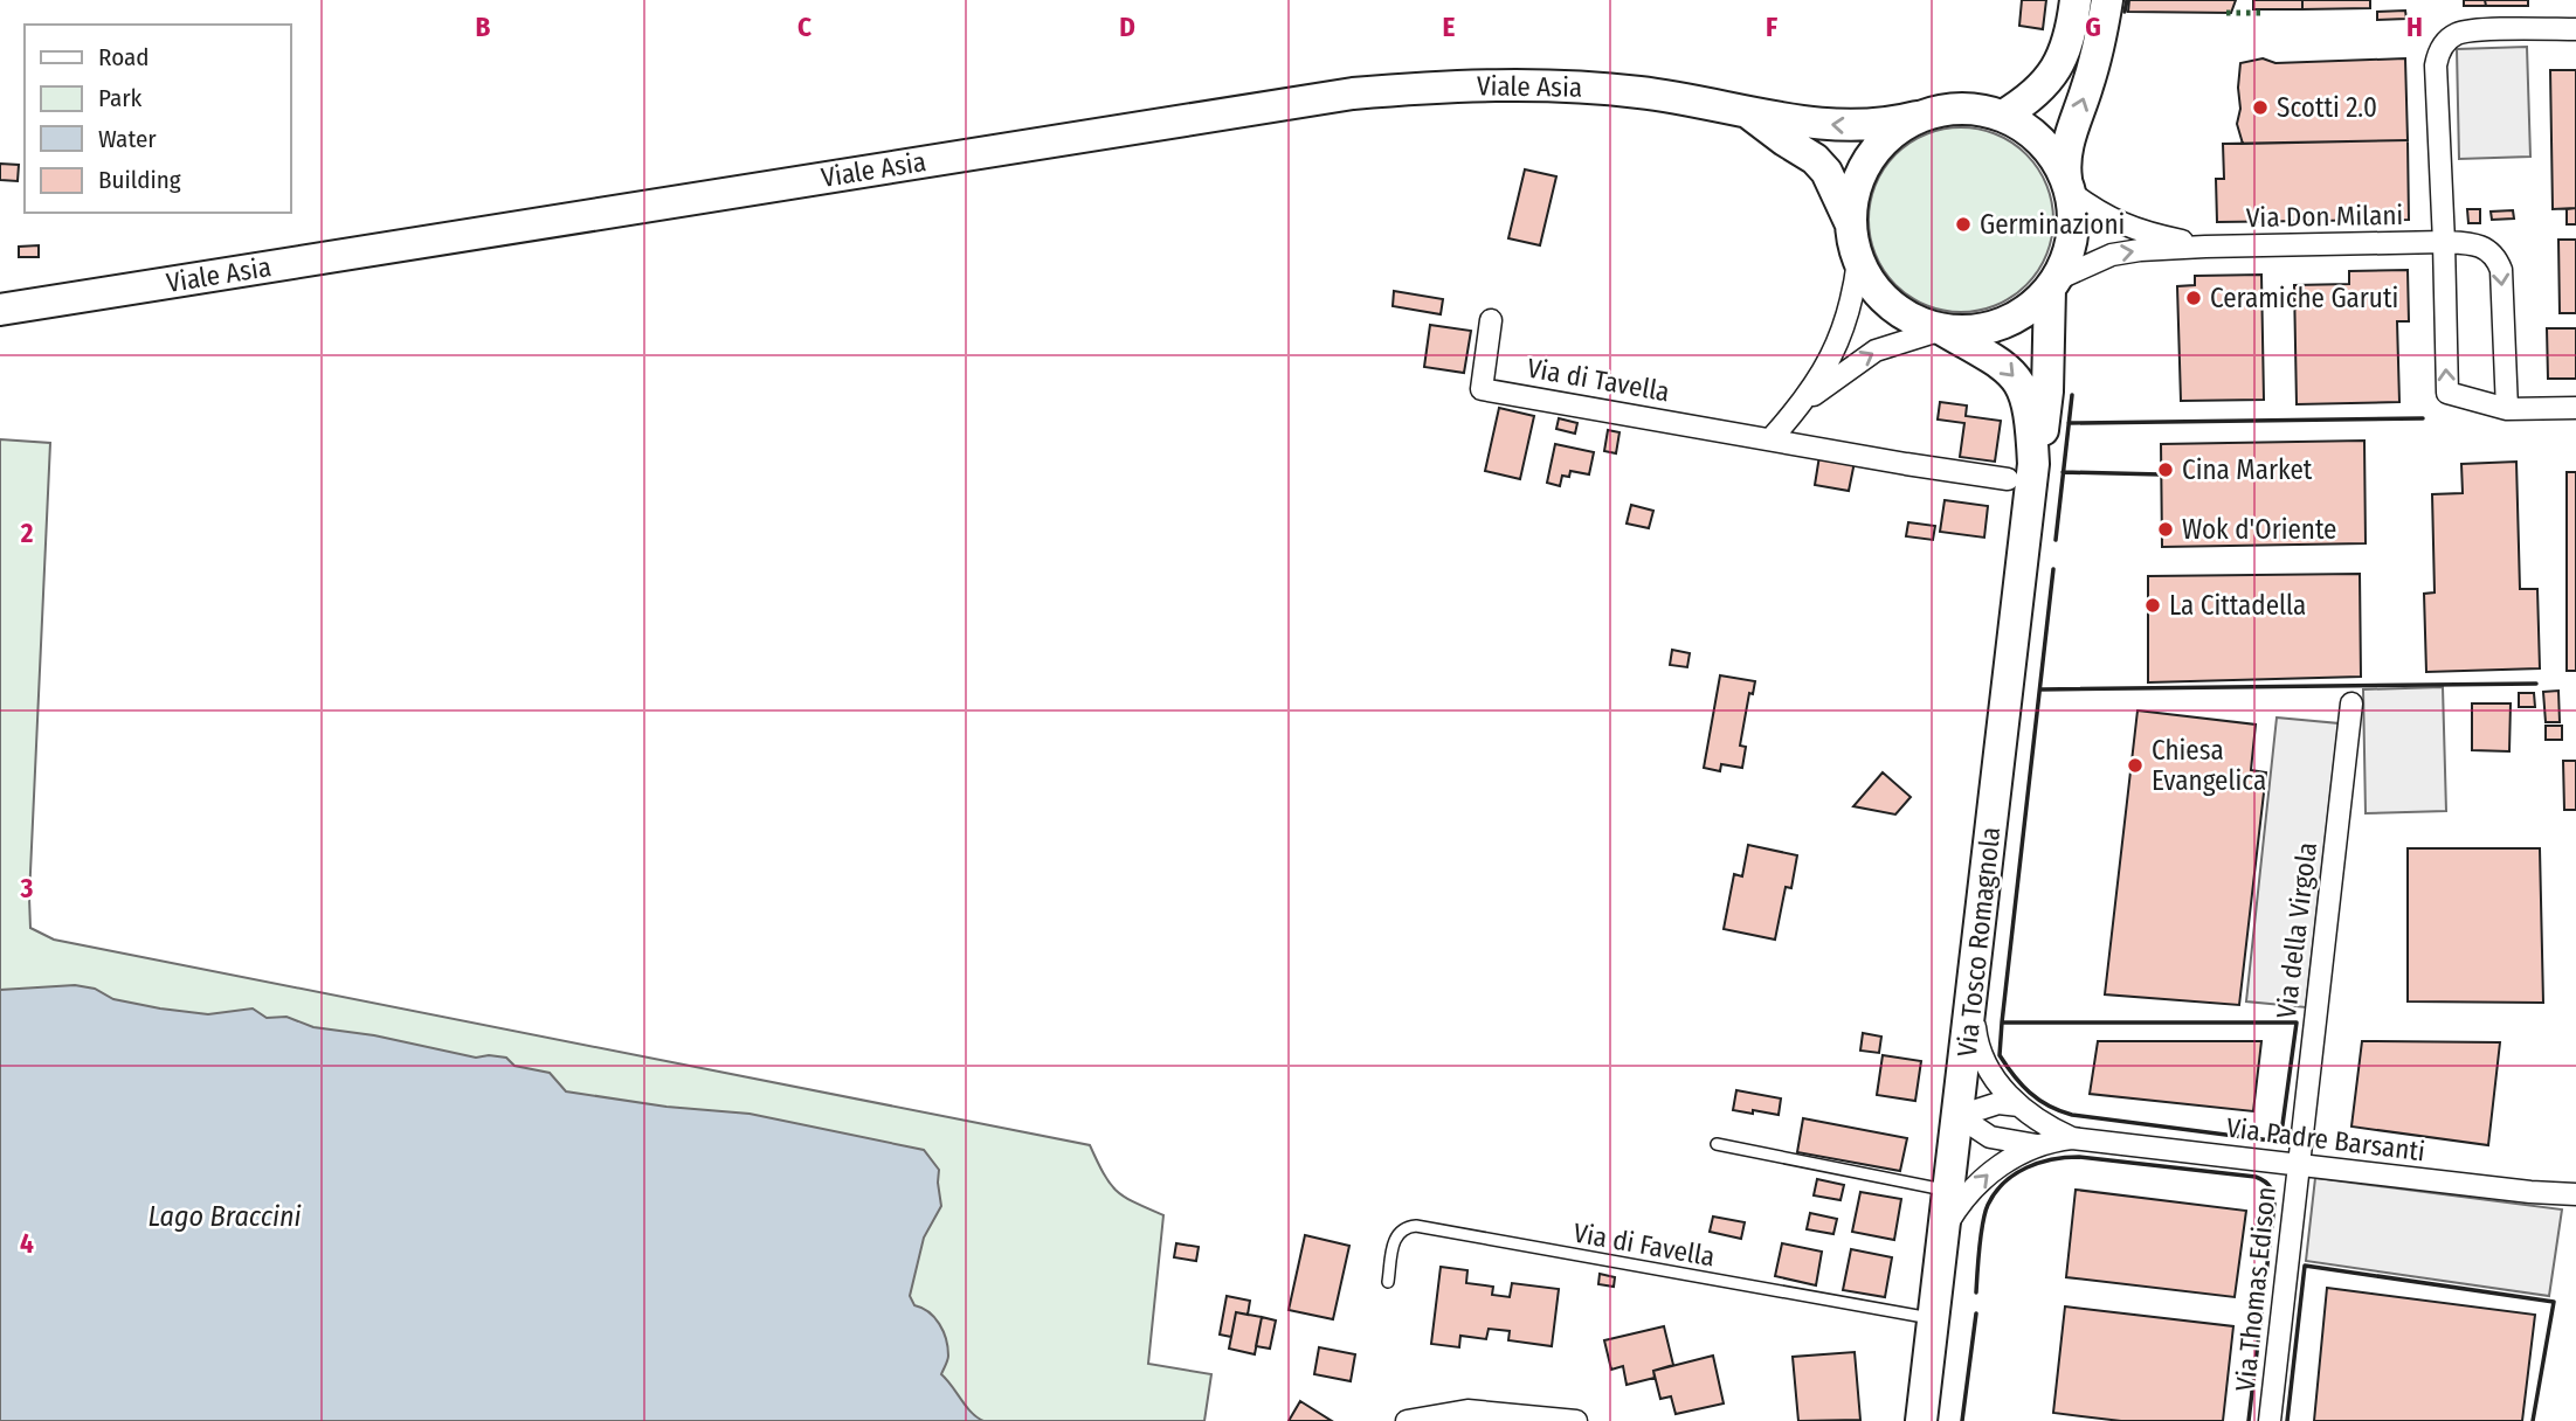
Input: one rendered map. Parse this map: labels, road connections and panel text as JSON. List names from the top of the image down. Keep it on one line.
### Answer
{"streets":{"main road":["Viale Asia","Via Tosco Romagnola"],"street":["Via Don Milani","Via di Tavella","Via della Virgola","Via Padre Barsanti","Via Thomas Edison"],"lane":["Via di Favella"]},"crossings":[["Viale Asia","Via Don Milani"],["Viale Asia","Via Tosco Romagnola"],["Via Don Milani","Via Tosco Romagnola"],["Via di Tavella","Via Tosco Romagnola"],["Via della Virgola","Via Padre Barsanti"],["Via della Virgola","Via Thomas Edison"],["Via Tosco Romagnola","Via Padre Barsanti"],["Via Tosco Romagnola","Via di Favella"],["Via Padre Barsanti","Via Thomas Edison"]],"water":["Lago Braccini"],"places":["Scotti 2.0","Germinazioni","Ceramiche Garuti","Cina Market","Wok d'Oriente","La Cittadella","Chiesa Evangelica"],"legend":["Road","Park","Water","Building"],"grid":{"columns":["B","C","D","E","F","G","H"],"rows":["2","3","4"]}}
